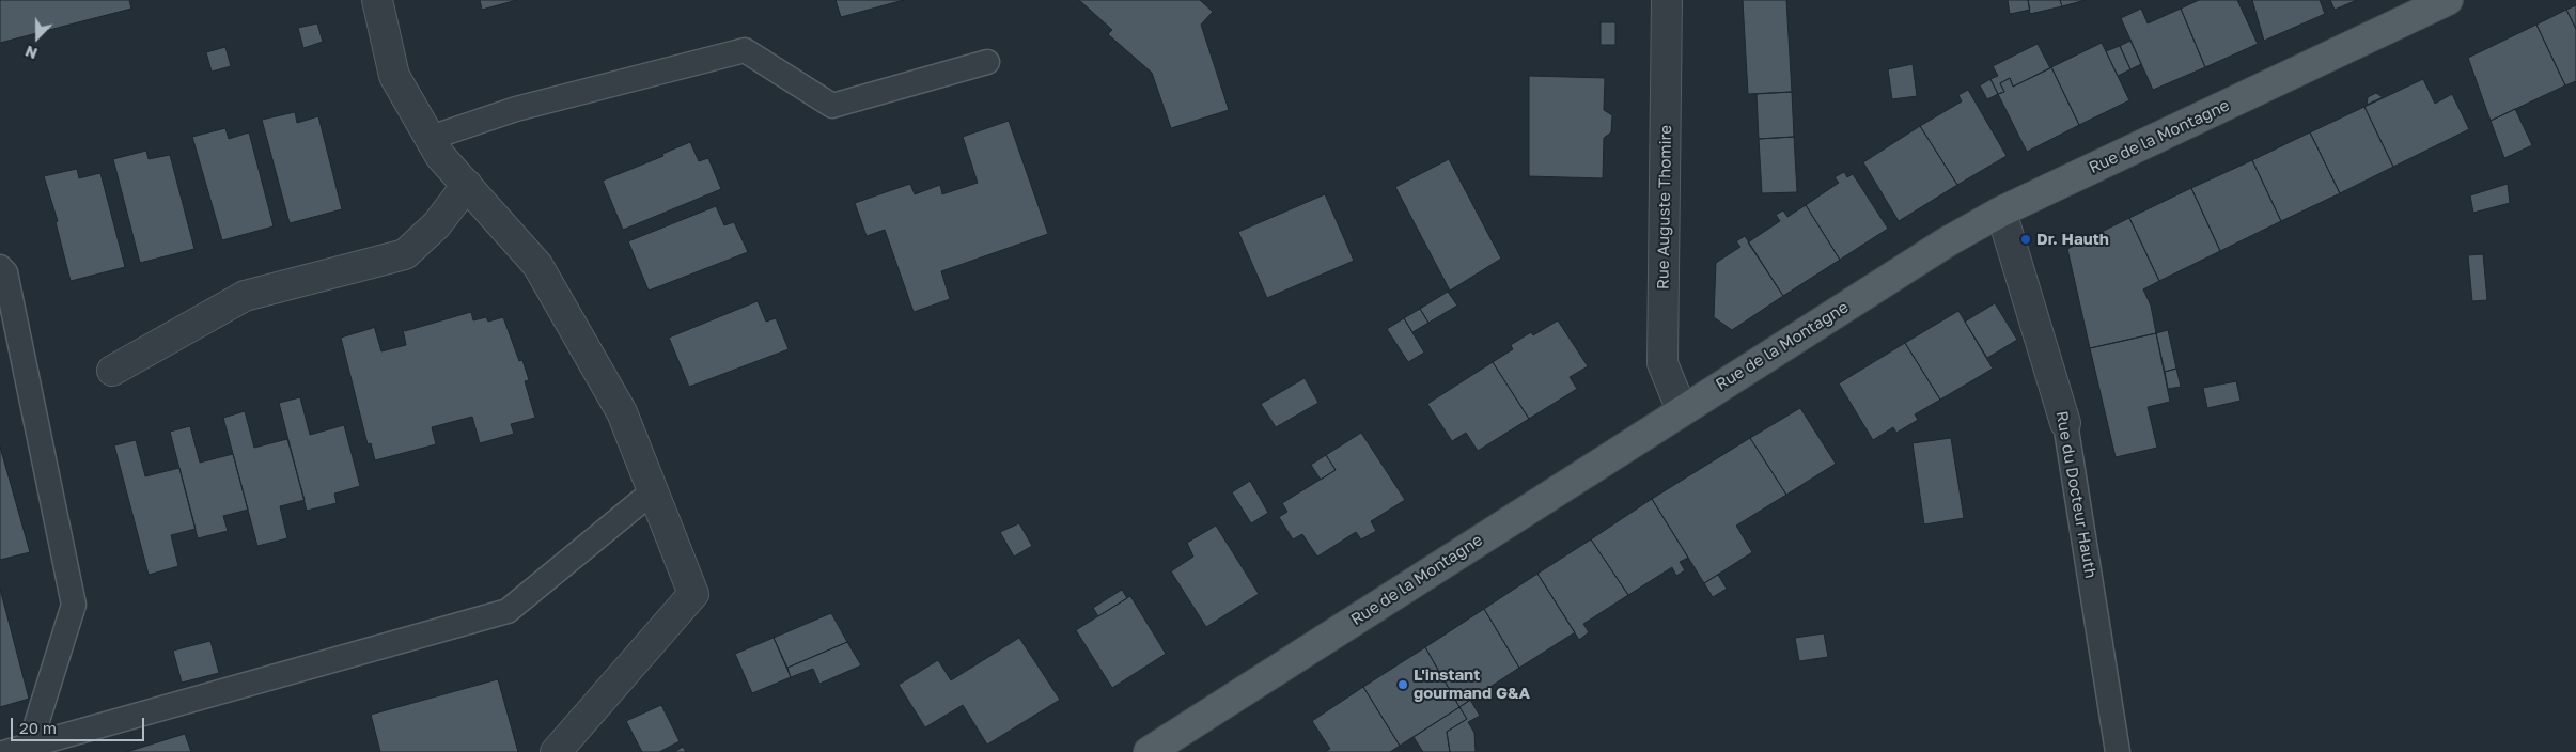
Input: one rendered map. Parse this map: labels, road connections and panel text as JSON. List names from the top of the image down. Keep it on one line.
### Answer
{"streets":{"main road":["Rue de la Montagne"],"street":["Rue Auguste Thomire","Rue du Docteur Hauth"]},"crossings":[["Rue de la Montagne","Rue Auguste Thomire"],["Rue de la Montagne","Rue du Docteur Hauth"]],"places":["Dr. Hauth","L'instant gourmand G&A"],"scale_bar":"20 m","north":"bottom"}
